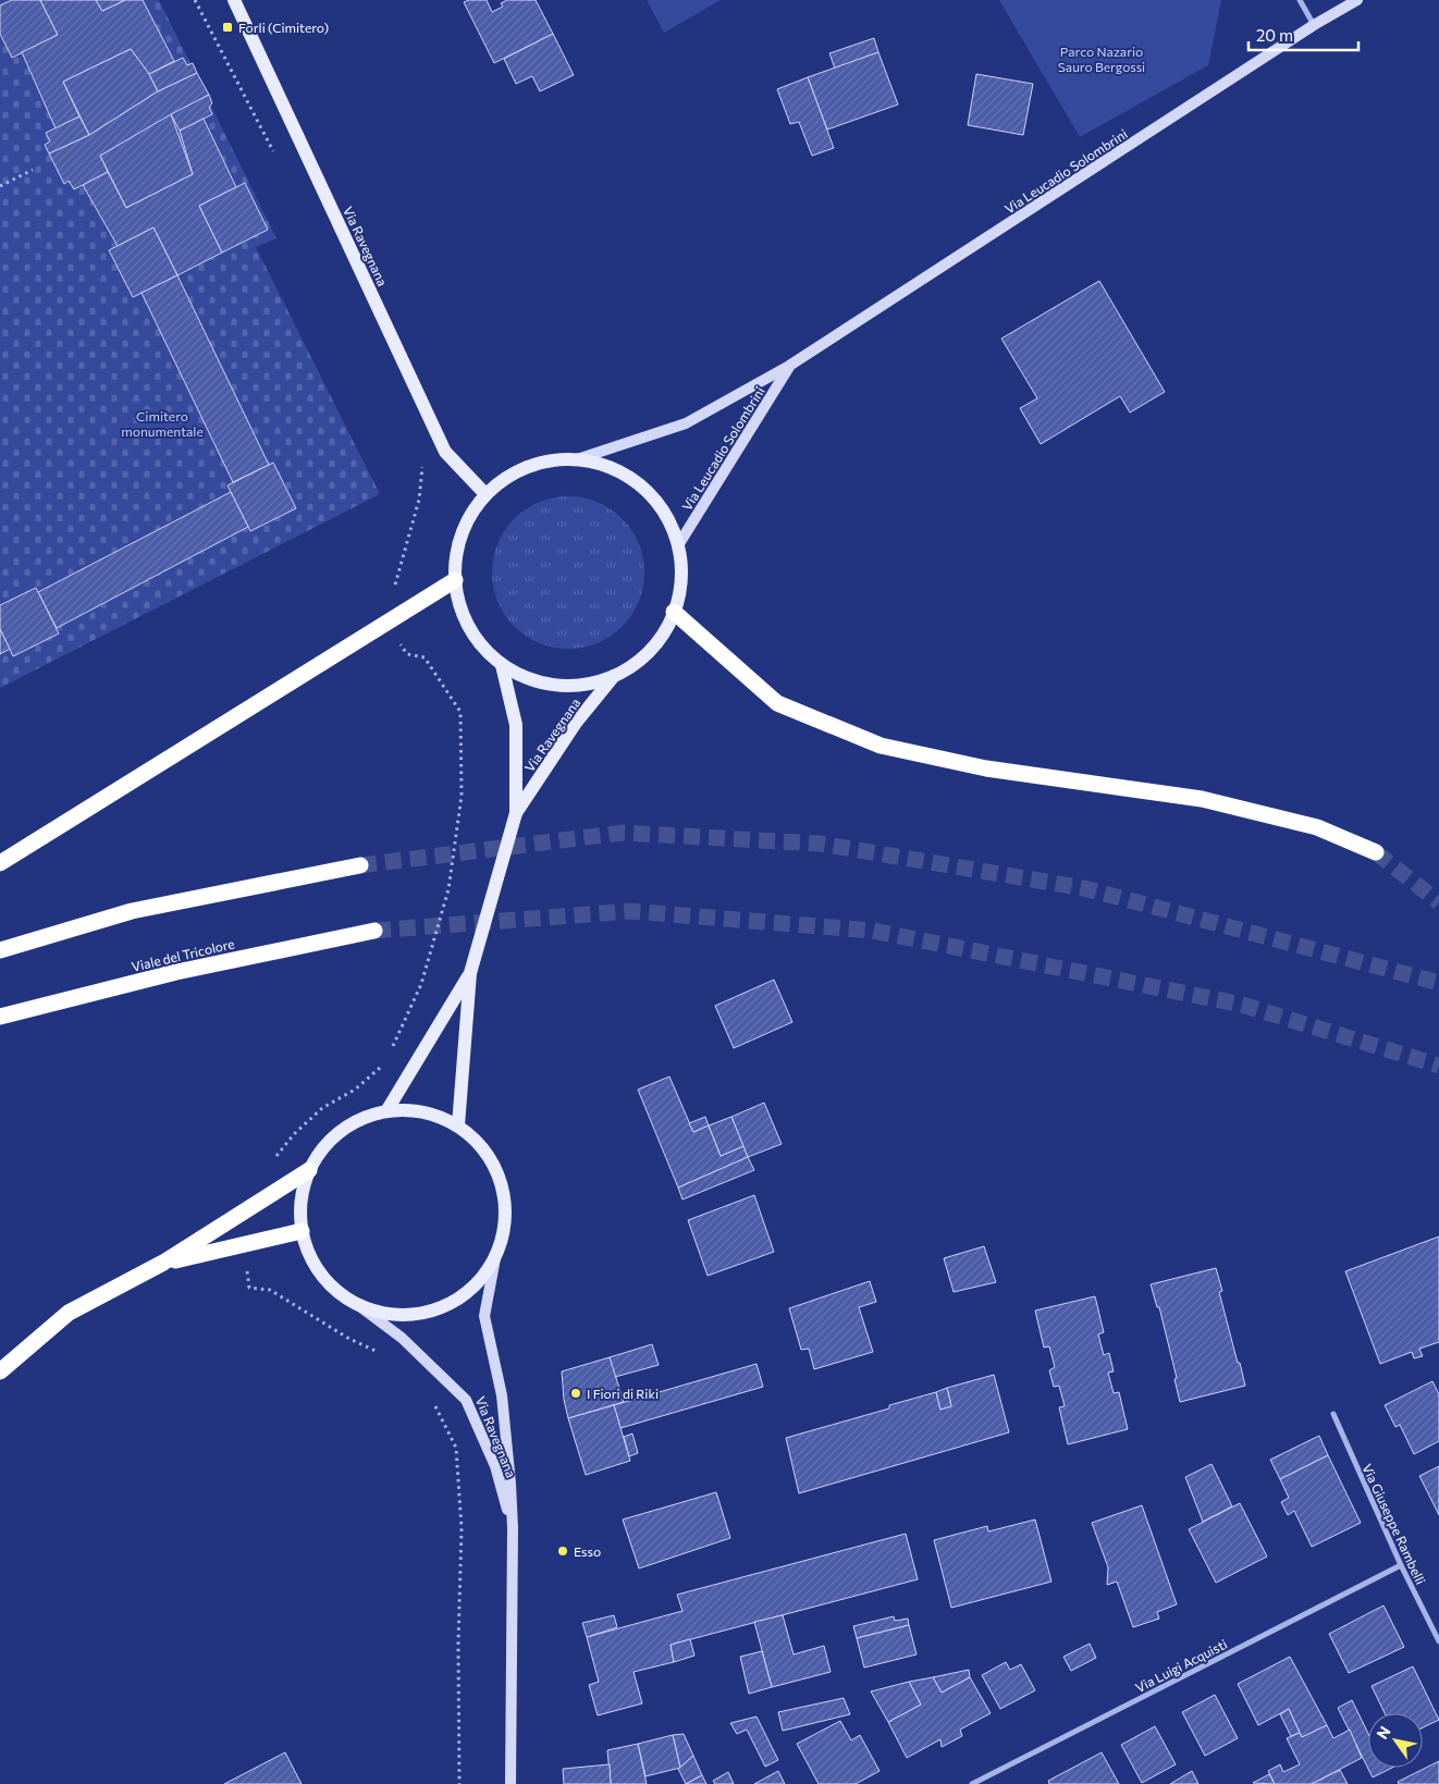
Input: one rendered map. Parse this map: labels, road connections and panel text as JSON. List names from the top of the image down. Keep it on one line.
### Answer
{"streets":{"highway":["Viale del Tricolore"],"main road":["Via Ravegnana"],"street":["Via Leucadio Solombrini","Via Giuseppe Rambelli","Via Luigi Acquisti"]},"crossings":[["Via Giuseppe Rambelli","Via Luigi Acquisti"]],"parks":["Parco Nazario Sauro Bergossi","Cimitero monumentale"],"places":{"transit":["Forli (Cimitero)"],"other":["I Fiori di Riki","Esso"]},"scale_bar":"20 m","north":"top left"}
